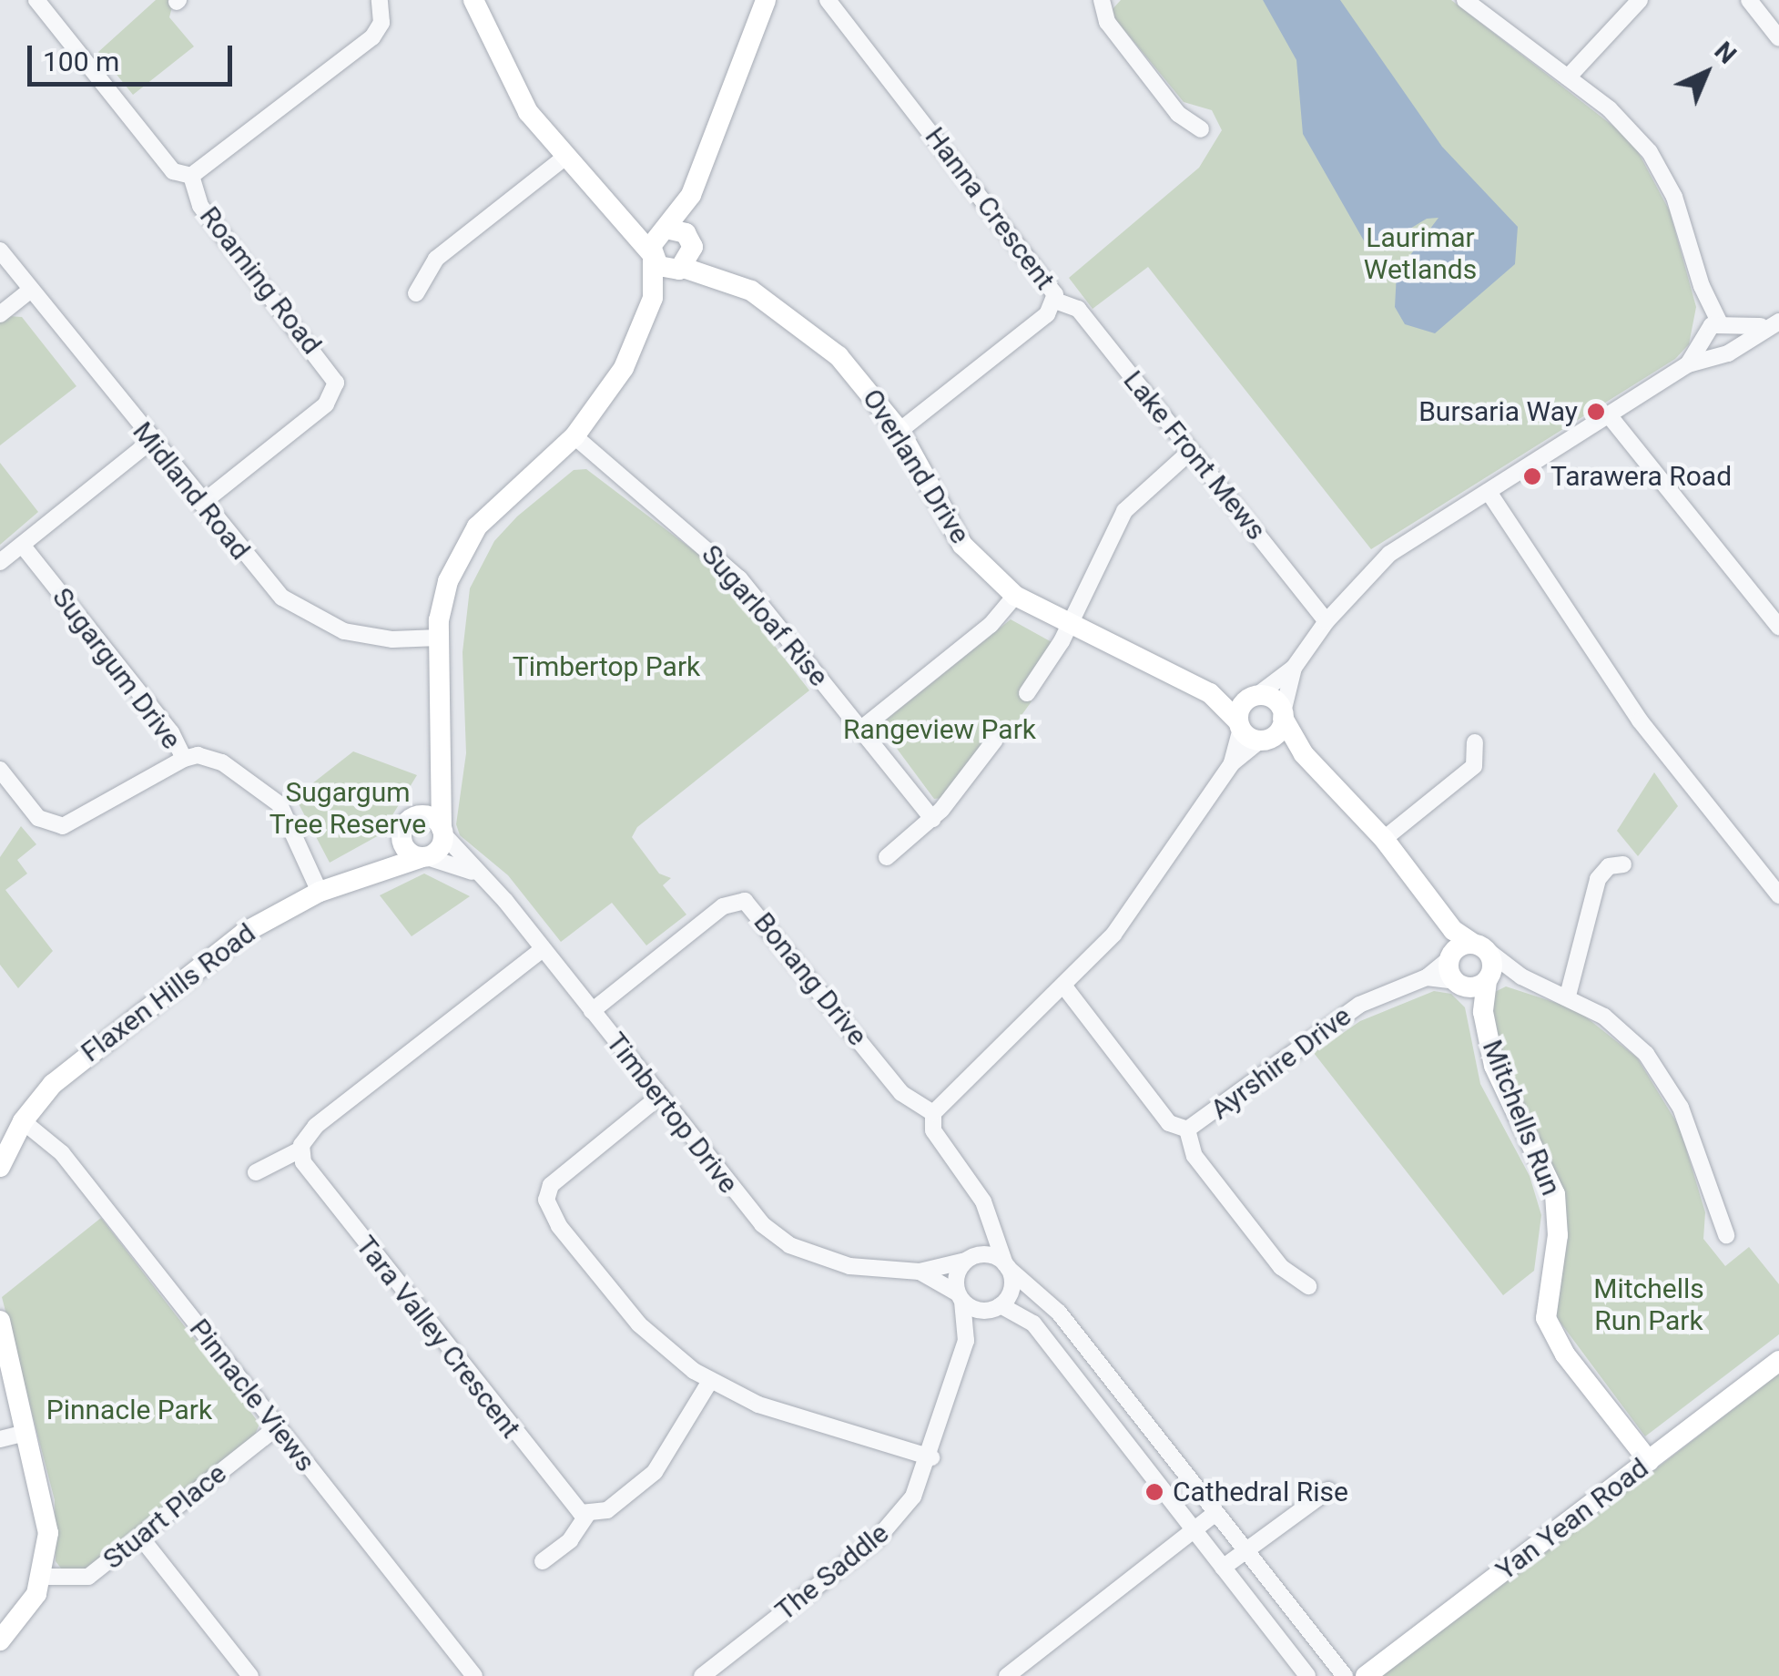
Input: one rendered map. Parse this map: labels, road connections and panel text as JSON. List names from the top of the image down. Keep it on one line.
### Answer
{"streets":{"street":["Hanna Crescent","Roaming Road","Lake Front Mews","Overland Drive","Midland Road","Sugarloaf Rise","Sugargum Drive","Bonang Drive","Flaxen Hills Road","Ayrshire Drive","Timbertop Drive","Mitchells Run","Tara Valley Crescent","Pinnacle Views","Stuart Place","Yan Yean Road","The Saddle"]},"crossings":[["Hanna Crescent","Lake Front Mews"],["Hanna Crescent","Overland Drive"],["Roaming Road","Midland Road"],["Sugargum Drive","Flaxen Hills Road"],["Bonang Drive","Timbertop Drive"],["Flaxen Hills Road","Timbertop Drive"],["Flaxen Hills Road","Pinnacle Views"],["Timbertop Drive","The Saddle"],["Mitchells Run","Yan Yean Road"],["Pinnacle Views","Stuart Place"]],"parks":["Laurimar Wetlands","Timbertop Park","Rangeview Park","Sugargum Tree Reserve","Mitchells Run Park","Pinnacle Park"],"places":["Bursaria Way","Tarawera Road","Cathedral Rise"],"scale_bar":"100 m","north":"top right"}
